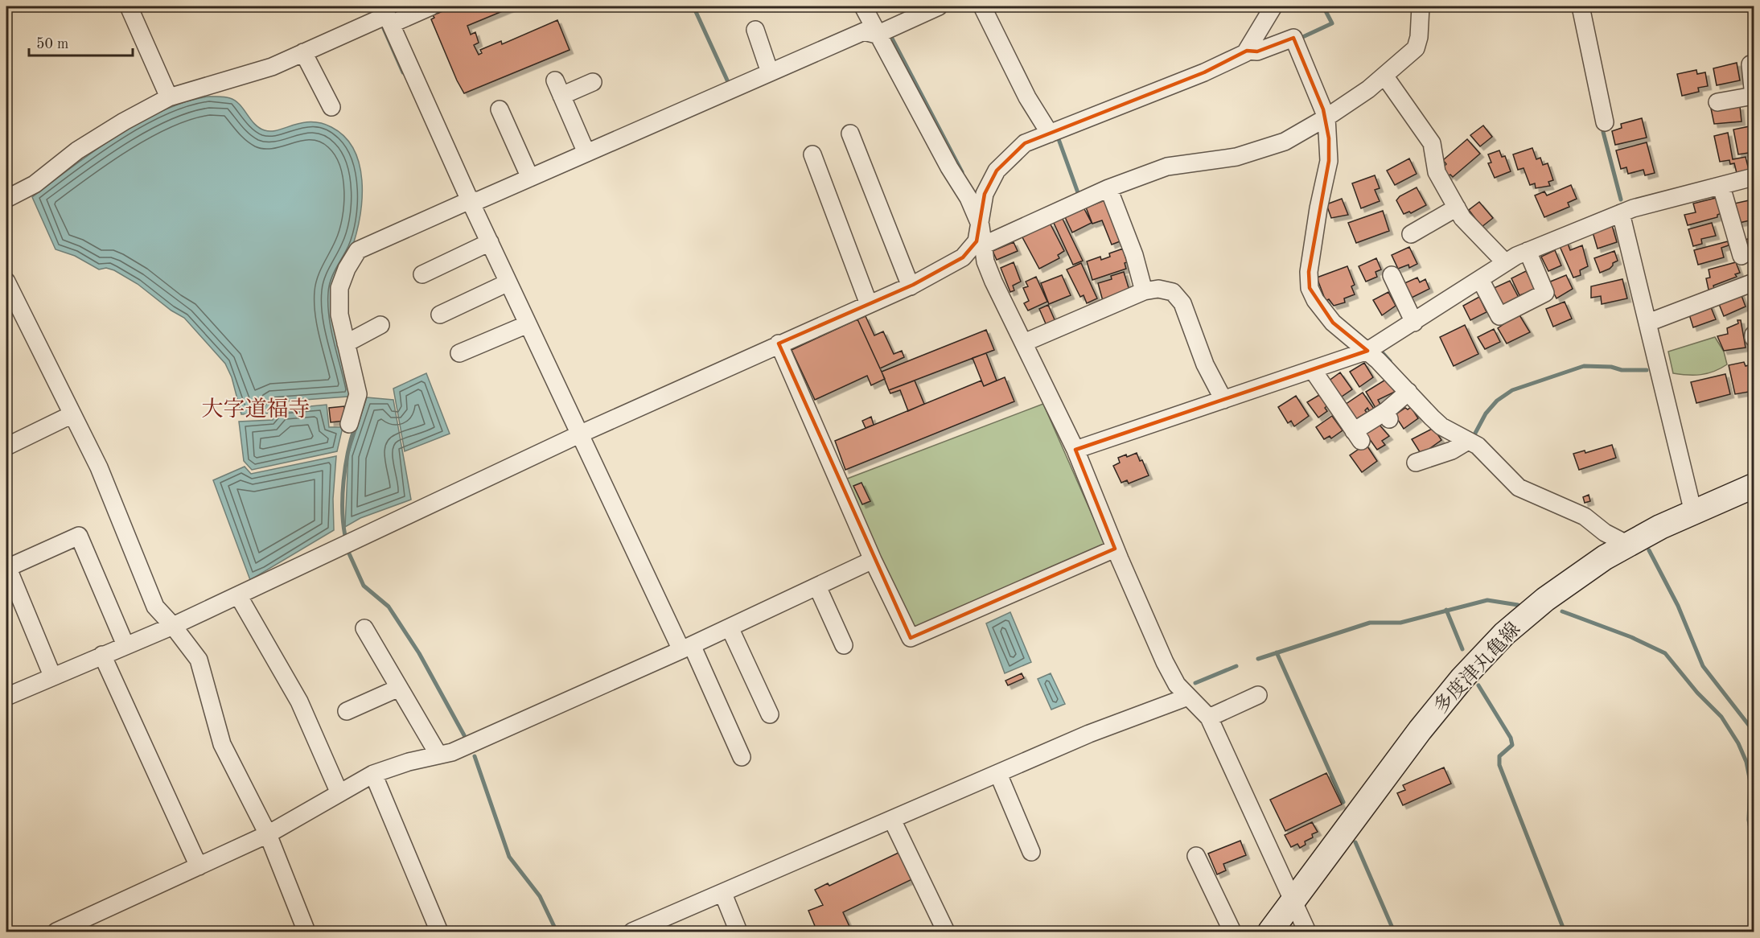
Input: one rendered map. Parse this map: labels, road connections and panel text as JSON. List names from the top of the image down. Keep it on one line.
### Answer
{"streets":{"main road":["多度津丸亀線"]},"districts":["大字道福寺"],"scale_bar":"50 m"}
